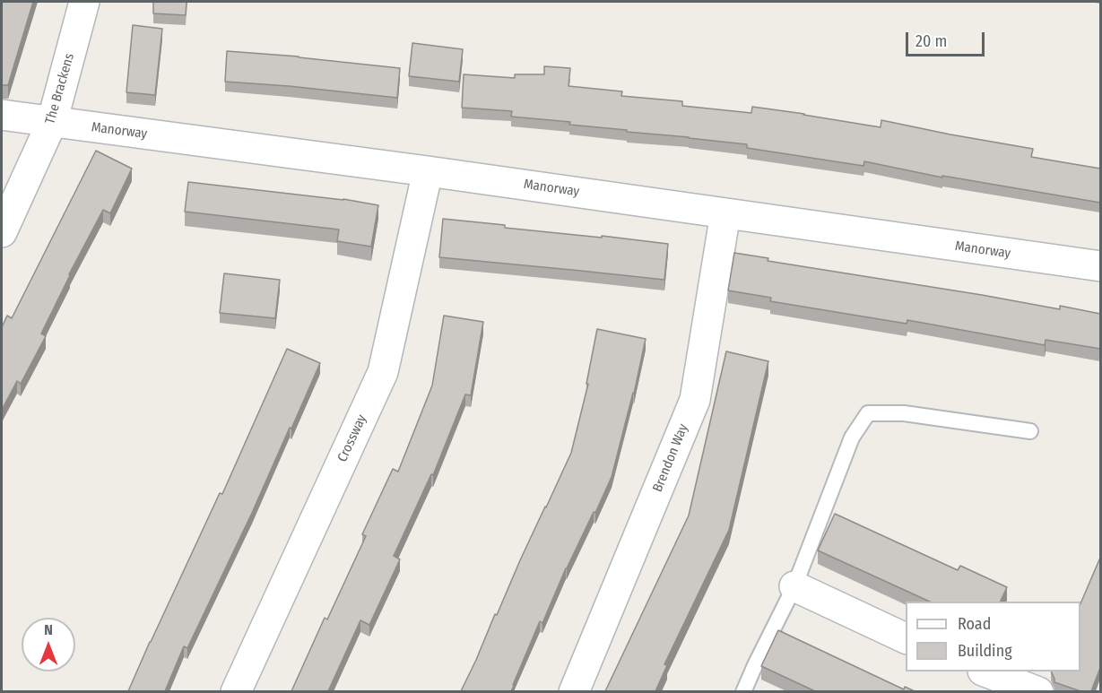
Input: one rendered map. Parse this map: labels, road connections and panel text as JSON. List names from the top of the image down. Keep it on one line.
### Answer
{"streets":{"street":["The Brackens","Manorway","Crossway","Brendon Way"]},"crossings":[["The Brackens","Manorway"],["Manorway","Crossway"],["Manorway","Brendon Way"]],"legend":["Road","Building"],"scale_bar":"20 m","north":"top"}
